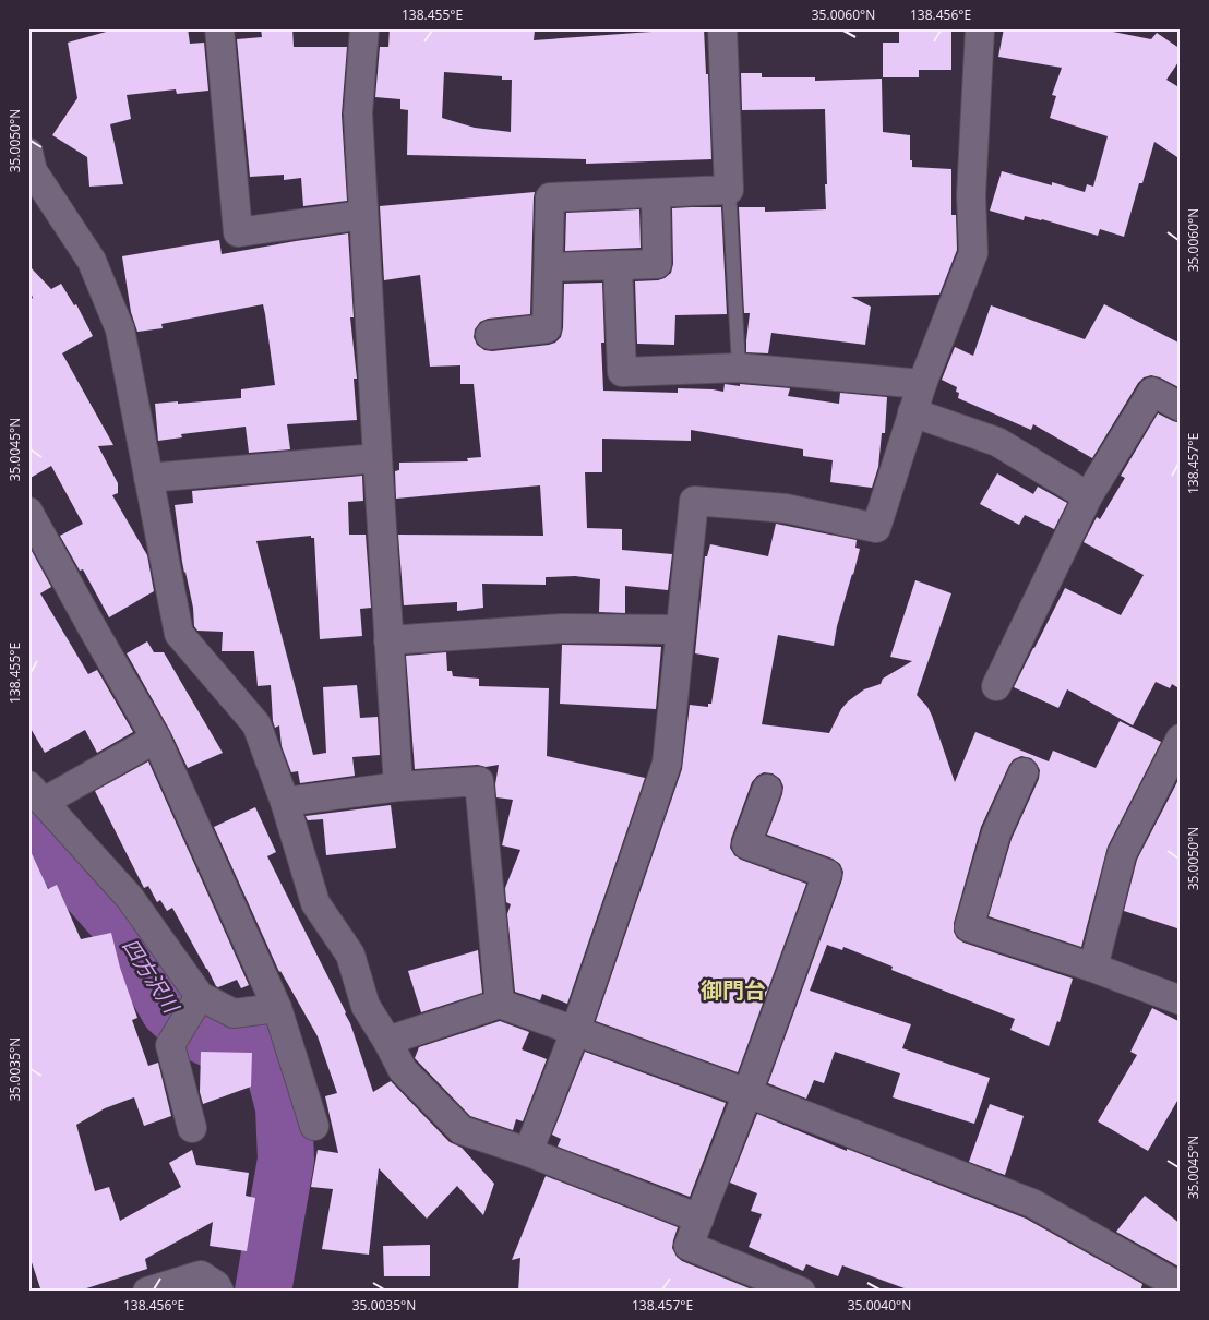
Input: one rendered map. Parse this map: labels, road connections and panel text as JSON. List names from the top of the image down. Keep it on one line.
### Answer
{"districts":["御門台"],"water":["四方沢川"],"coordinates":["138.455°E","35.0060°N","138.456°E","35.0050°N","35.0045°N","138.457°E","35.0035°N","35.0040°N"]}
